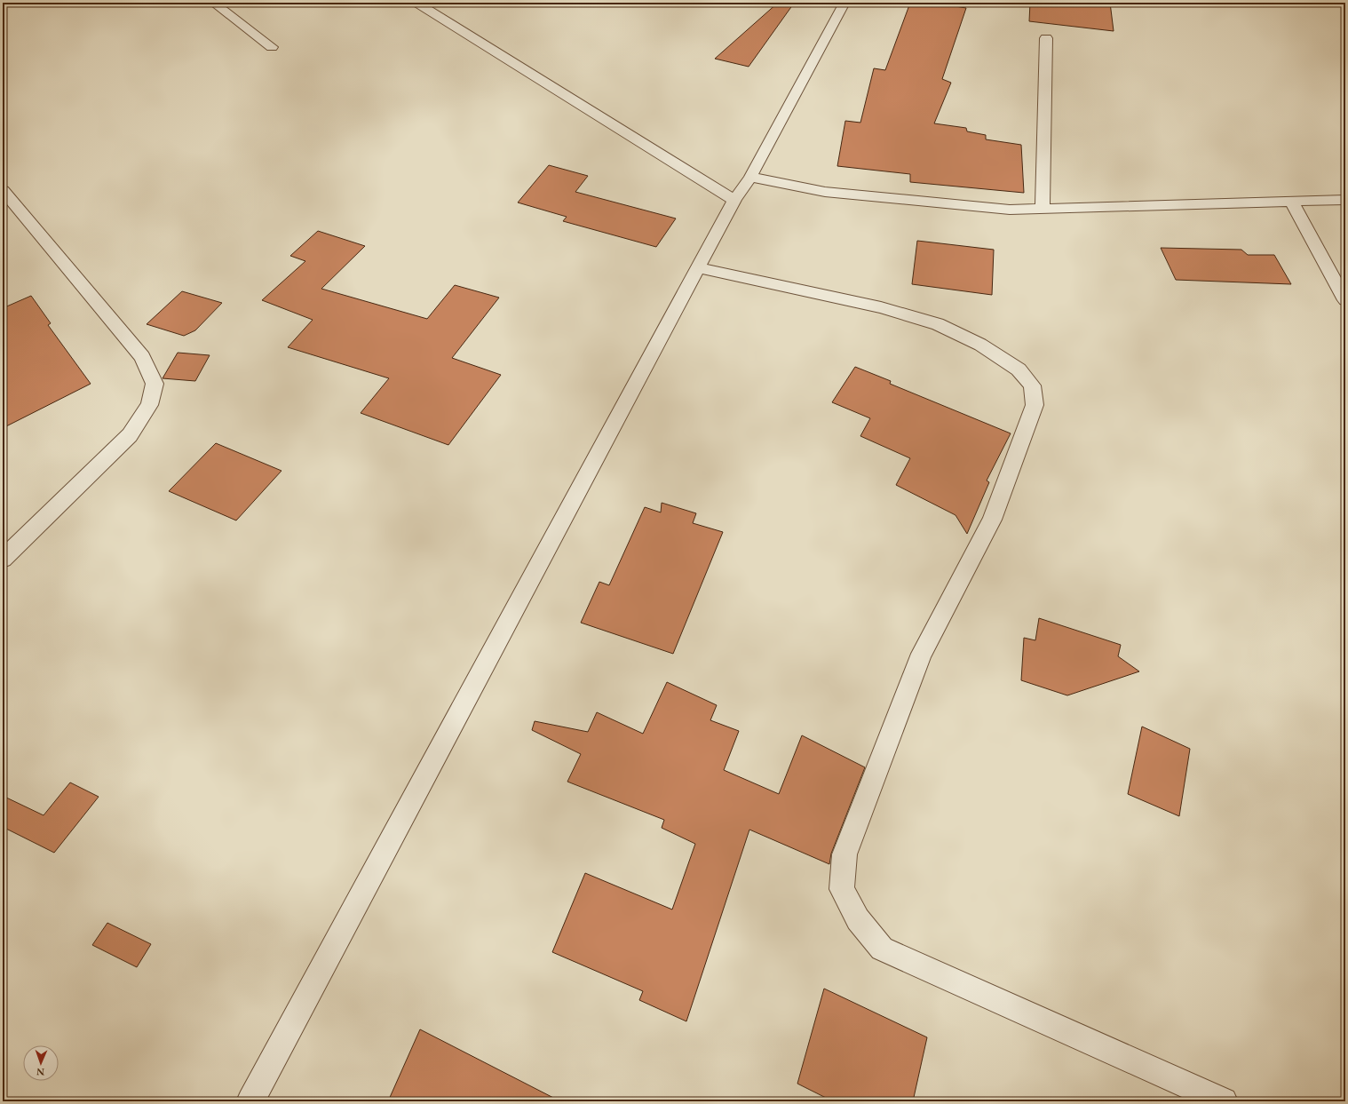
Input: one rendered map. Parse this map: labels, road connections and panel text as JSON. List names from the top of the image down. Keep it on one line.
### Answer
{"north":"bottom"}
